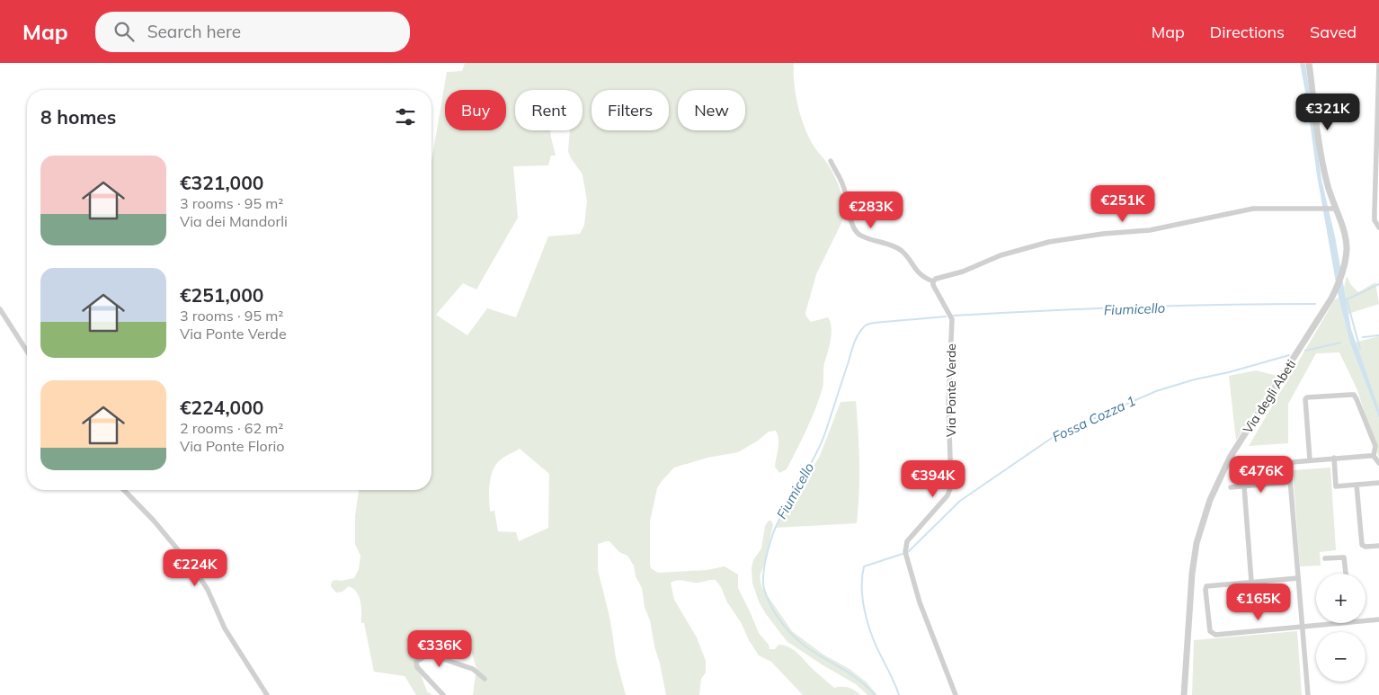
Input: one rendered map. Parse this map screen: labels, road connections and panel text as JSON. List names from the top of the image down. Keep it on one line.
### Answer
{"streets":{"street":["Via Ponte Verde","Via degli Abeti"]},"water":["Fiumicello","Fossa Cozza 1"],"page":{"header":"Map","search":"Search here","nav":["Map","Directions","Saved"],"chip":["Buy","Rent","Filters","New"],"heading":"8 homes","price":["€321K","€251K","€283K","€476K","€394K","€224K","€165K","€336K"],"list":[{"name":"€321,000","note":"3 rooms · 95 m² · Via dei Mandorli"},{"name":"€251,000","note":"3 rooms · 95 m² · Via Ponte Verde"},{"name":"€224,000","note":"2 rooms · 62 m² · Via Ponte Florio"}],"map_buttons":["+","−"]}}
